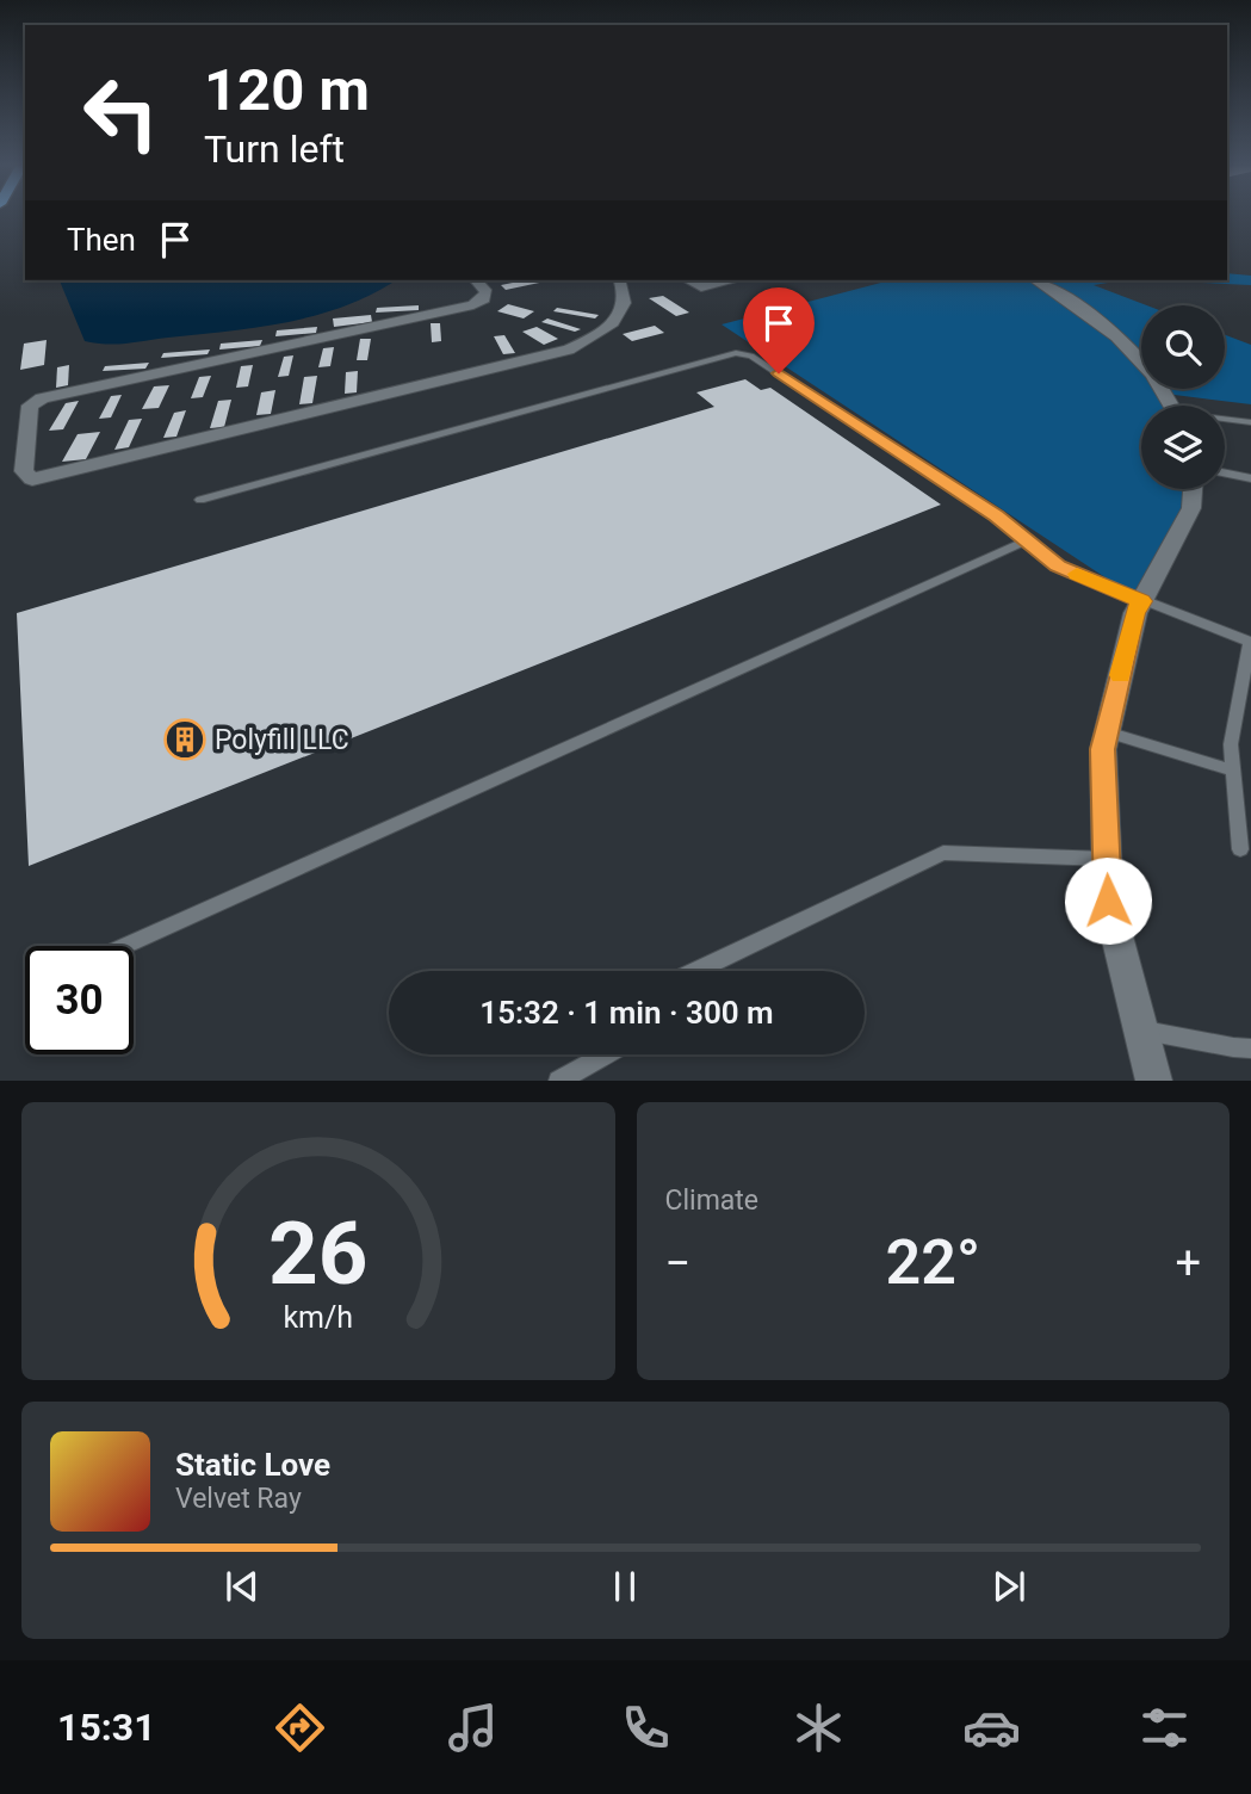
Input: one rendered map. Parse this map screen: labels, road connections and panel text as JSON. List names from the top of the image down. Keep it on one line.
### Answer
{"places":{"building":["Polyfill LLC"]},"page":{"turn":["120 m","Turn left"],"then":"Then","limit":"30","trip":"15:32 · 1 min · 300 m","tile":"Climate","heat":["−","22°","+"],"song":["Static Love","Velvet Ray"],"tabs":"15:31","gauge":["26","km/h"]}}
